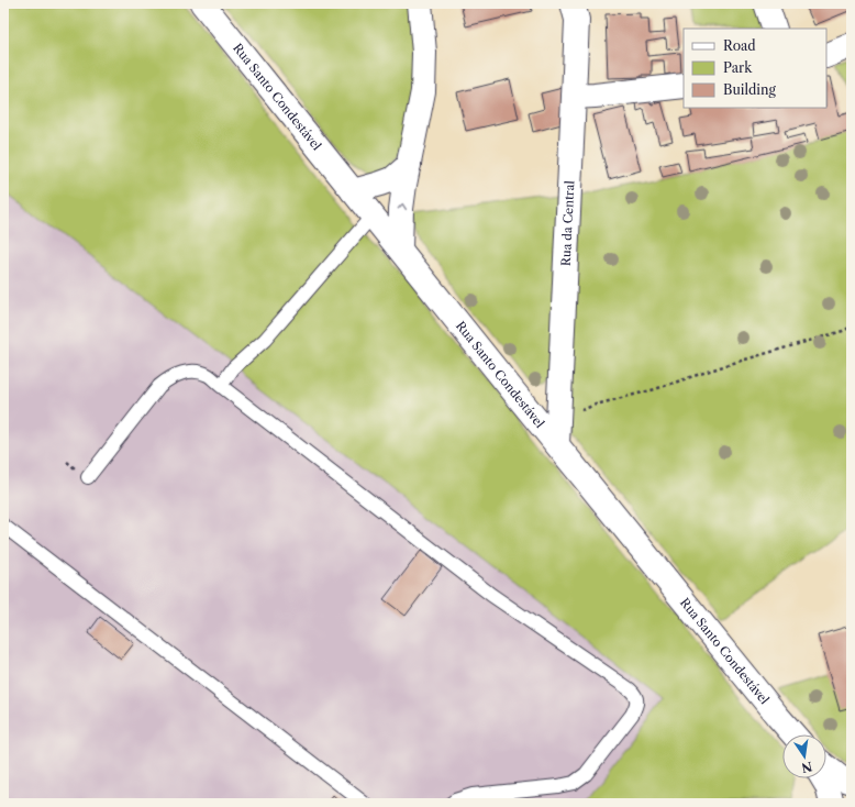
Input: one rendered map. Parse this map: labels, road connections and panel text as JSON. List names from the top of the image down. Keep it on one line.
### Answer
{"streets":{"street":["Rua Santo Condestável","Rua da Central"]},"crossings":[["Rua Santo Condestável","Rua da Central"]],"legend":["Road","Park","Building"],"north":"bottom"}
